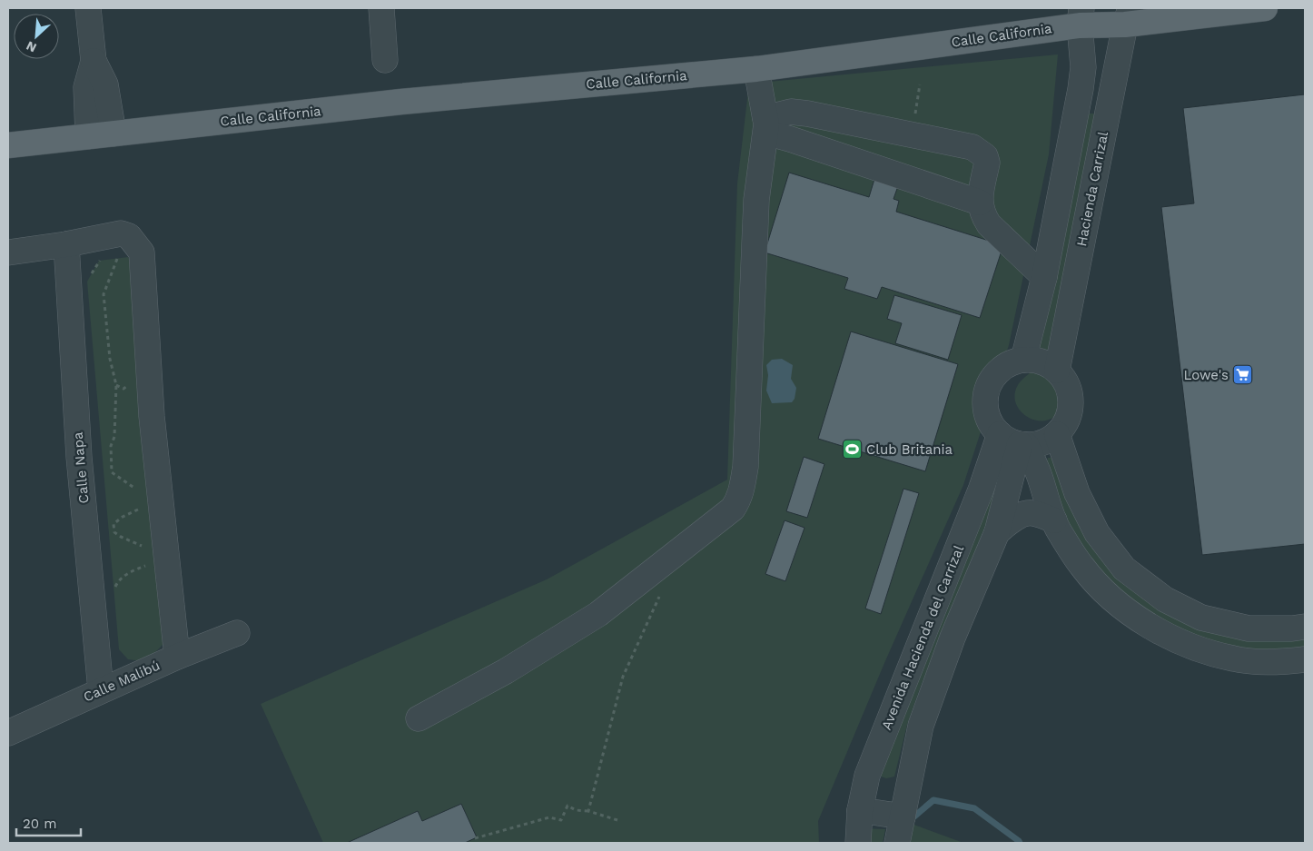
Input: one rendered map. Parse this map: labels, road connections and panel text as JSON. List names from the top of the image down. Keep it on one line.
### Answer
{"streets":{"main road":["Calle California"],"street":["Hacienda Carrizal","Calle Napa","Avenida Hacienda del Carrizal","Calle Malibú"]},"crossings":[["Calle California","Hacienda Carrizal"],["Hacienda Carrizal","Avenida Hacienda del Carrizal"],["Calle Napa","Calle Malibú"]],"places":{"supermarket":["Lowe's"],"sports":["Club Britania"]},"scale_bar":"20 m","north":"bottom left"}
